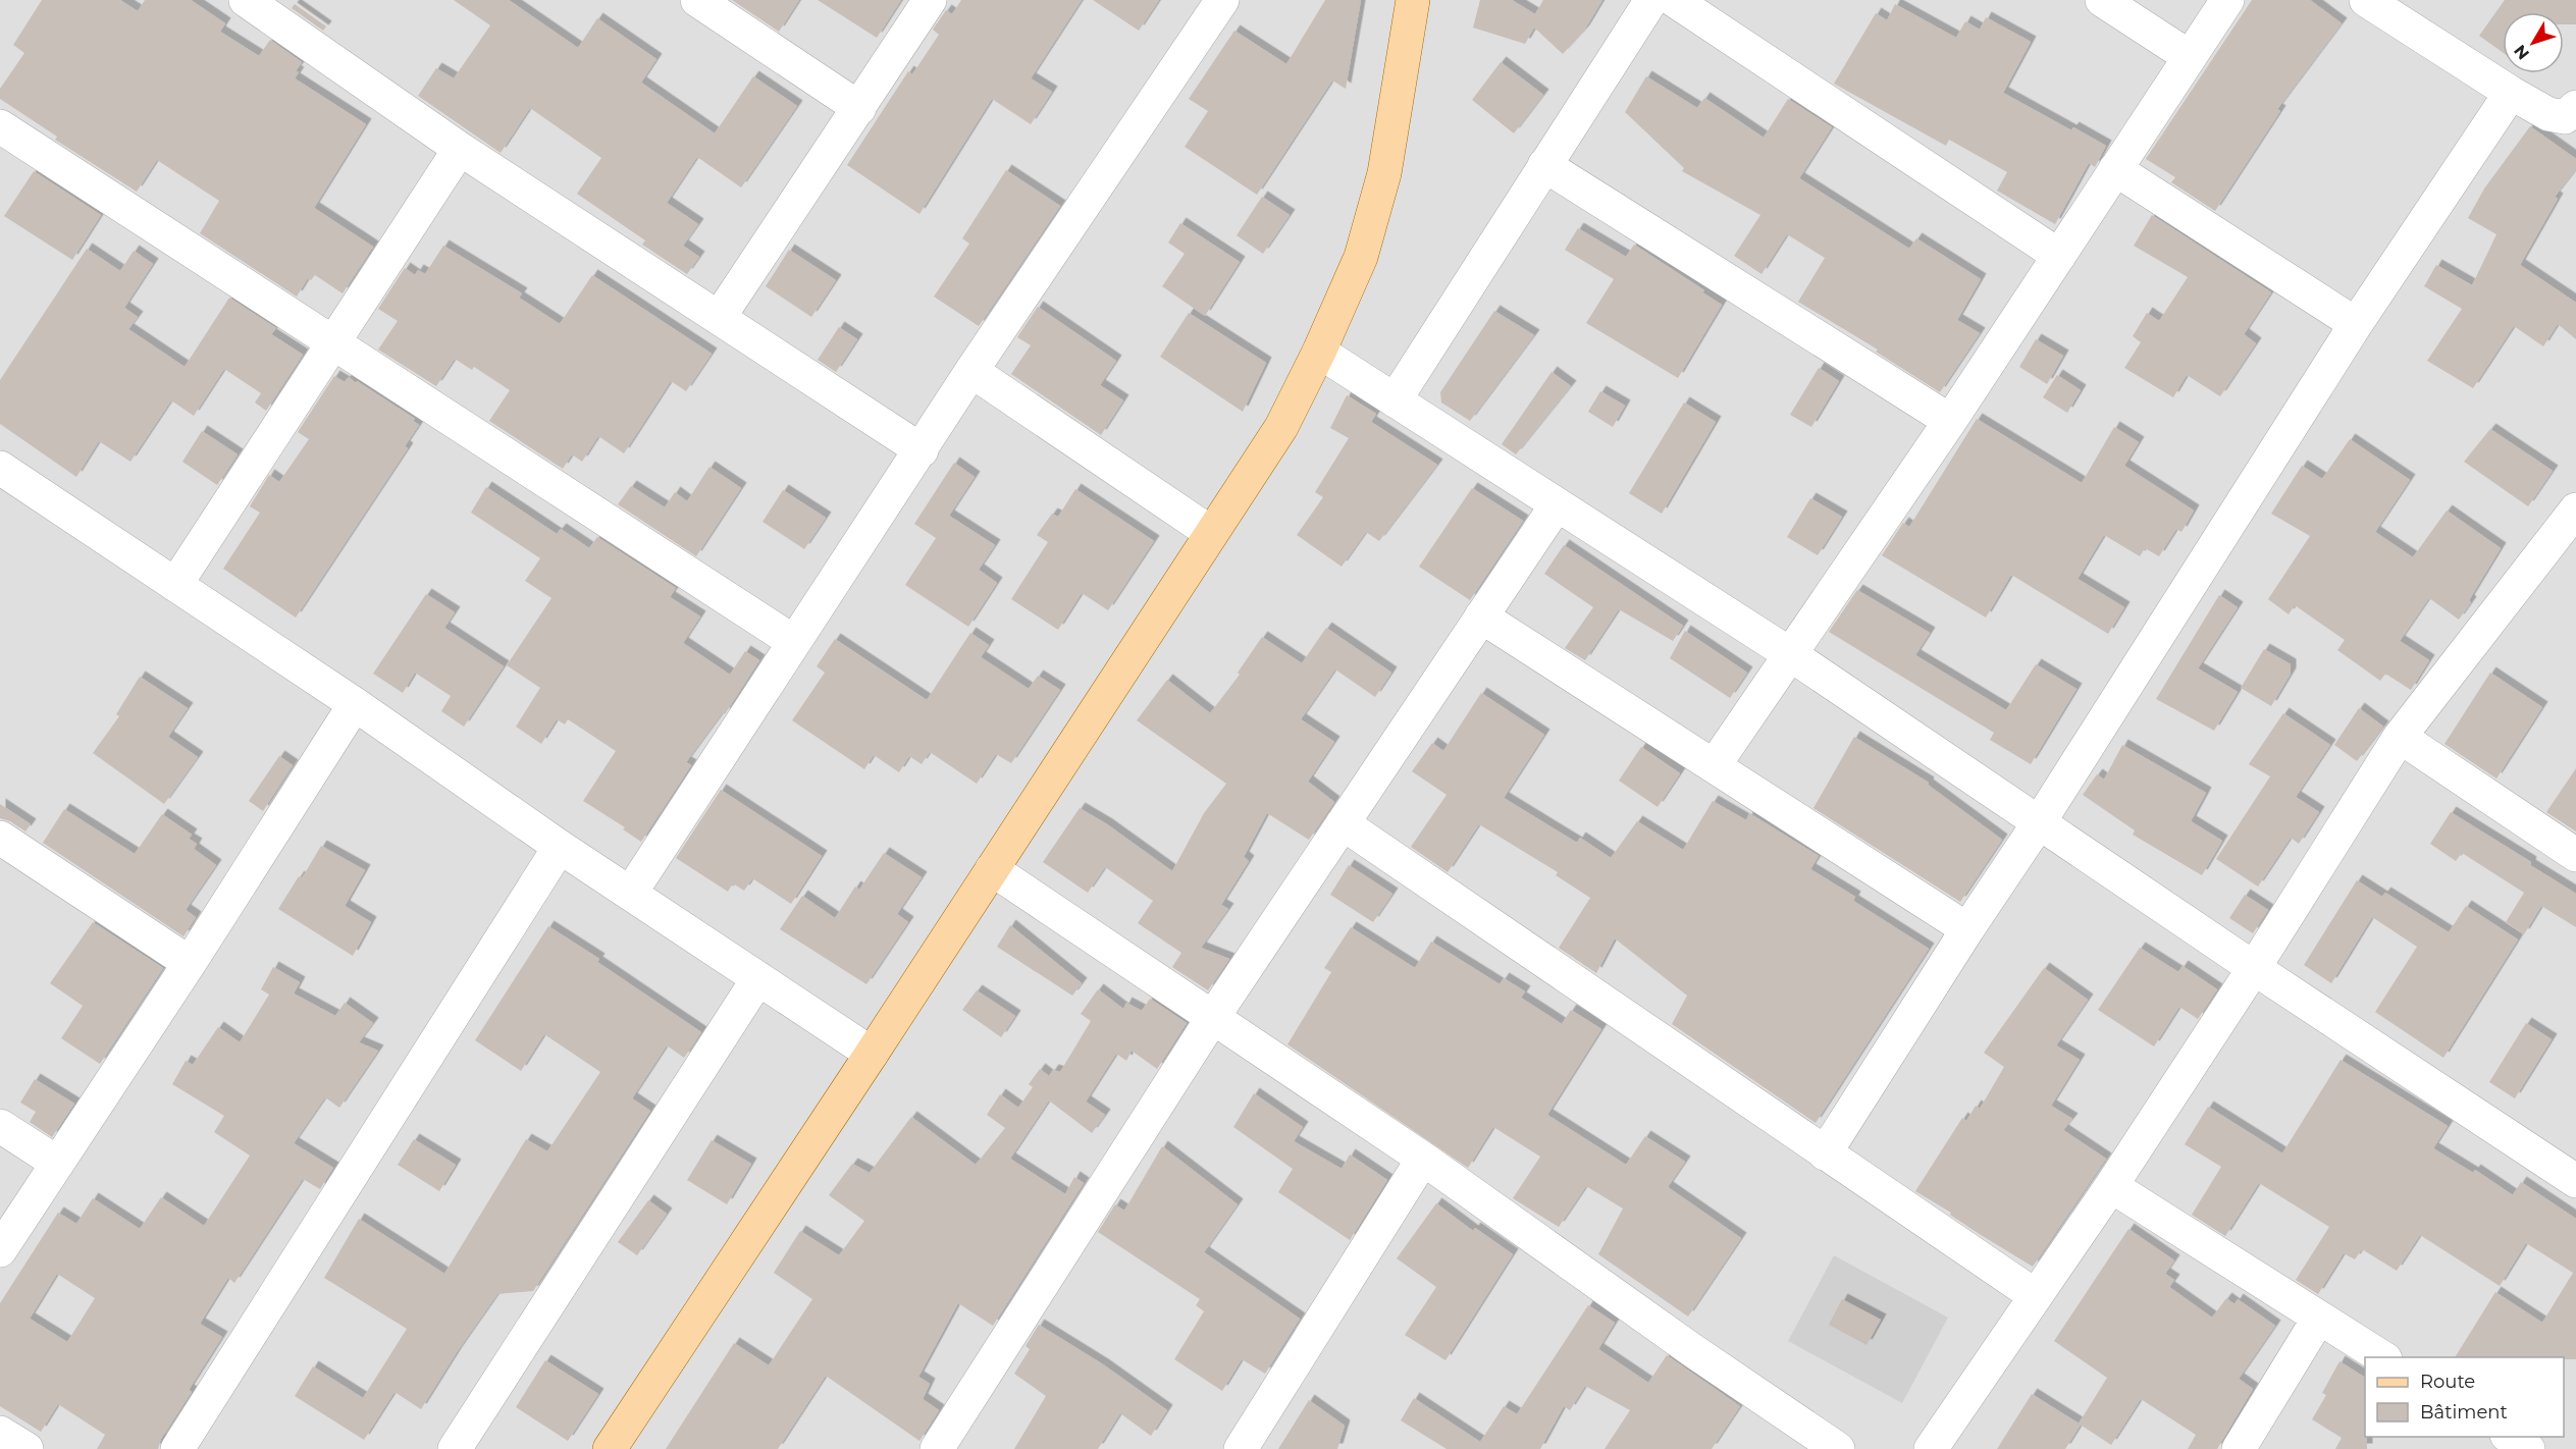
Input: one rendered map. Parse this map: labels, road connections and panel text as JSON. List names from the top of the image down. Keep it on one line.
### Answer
{"legend":["Route","Bâtiment"],"north":"bottom left"}
